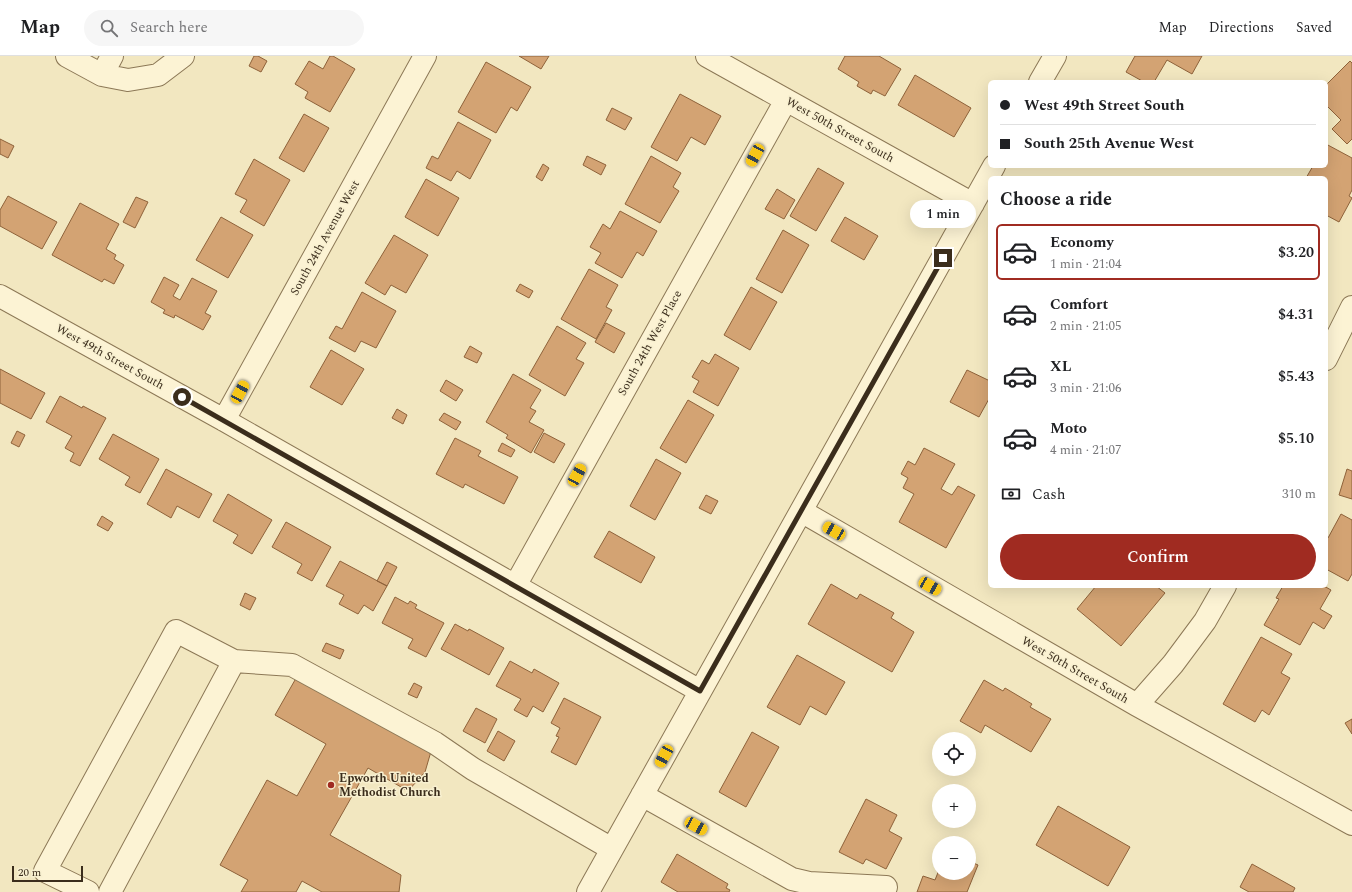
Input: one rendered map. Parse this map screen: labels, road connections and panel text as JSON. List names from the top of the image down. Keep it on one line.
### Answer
{"streets":{"street":["West 50th Street South","South 24th Avenue West","South 24th West Place","West 49th Street South"]},"crossings":[["West 50th Street South","South 24th West Place"],["South 24th Avenue West","West 49th Street South"],["South 24th West Place","West 49th Street South"]],"places":["Epworth United Methodist Church"],"scale_bar":"20 m","page":{"header":"Map","search":"Search here","nav":["Map","Directions","Saved"],"banner":["West 49th Street South","South 25th Avenue West"],"heading":"Choose a ride","bubble":"1 min","list":[{"name":"Economy","note":"1 min · 21:04","value":"$3.20"},{"name":"Comfort","note":"2 min · 21:05","value":"$4.31"},{"name":"XL","note":"3 min · 21:06","value":"$5.43"},{"name":"Moto","note":"4 min · 21:07","value":"$5.10"}],"pay":["Cash","310 m"],"buttons":"Confirm","map_buttons":["+","−"],"scale":"20 m"}}
